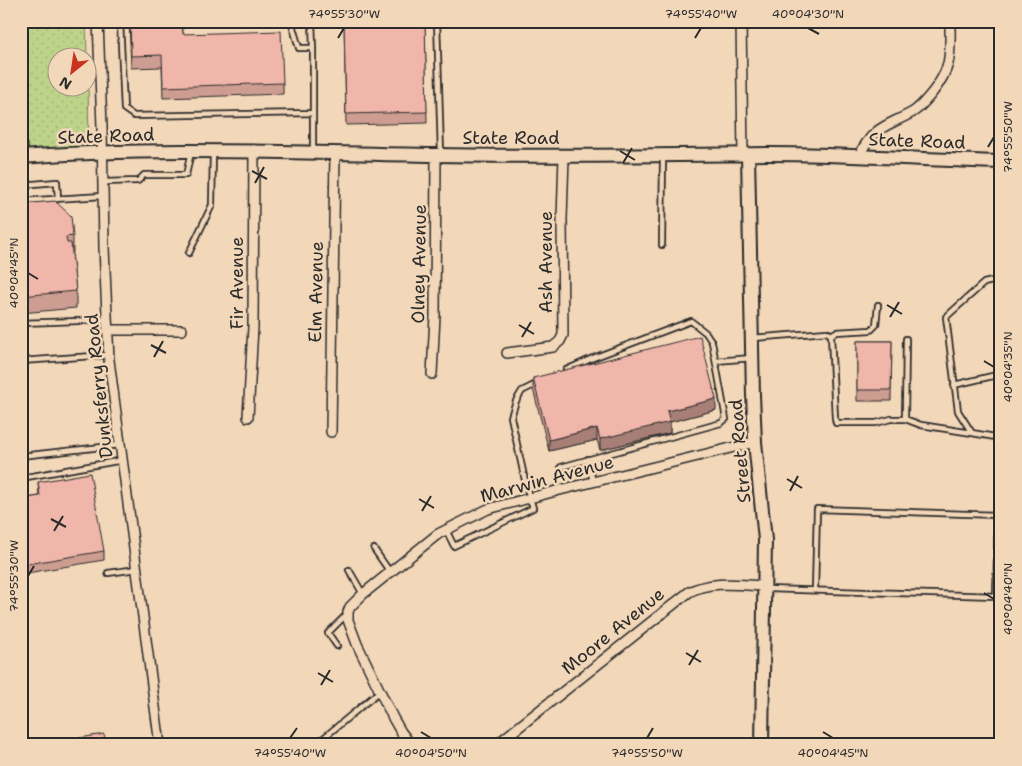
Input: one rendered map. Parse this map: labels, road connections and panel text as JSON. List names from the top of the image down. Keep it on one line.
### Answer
{"streets":{"main road":["State Road","Street Road"],"street":["Ash Avenue","Olney Avenue","Fir Avenue","Elm Avenue","Dunksferry Road","Marwin Avenue","Moore Avenue"]},"crossings":[["State Road","Ash Avenue"],["State Road","Olney Avenue"],["State Road","Fir Avenue"],["State Road","Elm Avenue"],["State Road","Dunksferry Road"],["State Road","Street Road"],["Street Road","Marwin Avenue"],["Street Road","Moore Avenue"]],"north":"bottom left","coordinates":["74°55'30\"W","74°55'40\"W","40°04'30\"N","74°55'50\"W","40°04'45\"N","40°04'35\"N","40°04'40\"N","40°04'50\"N"]}
